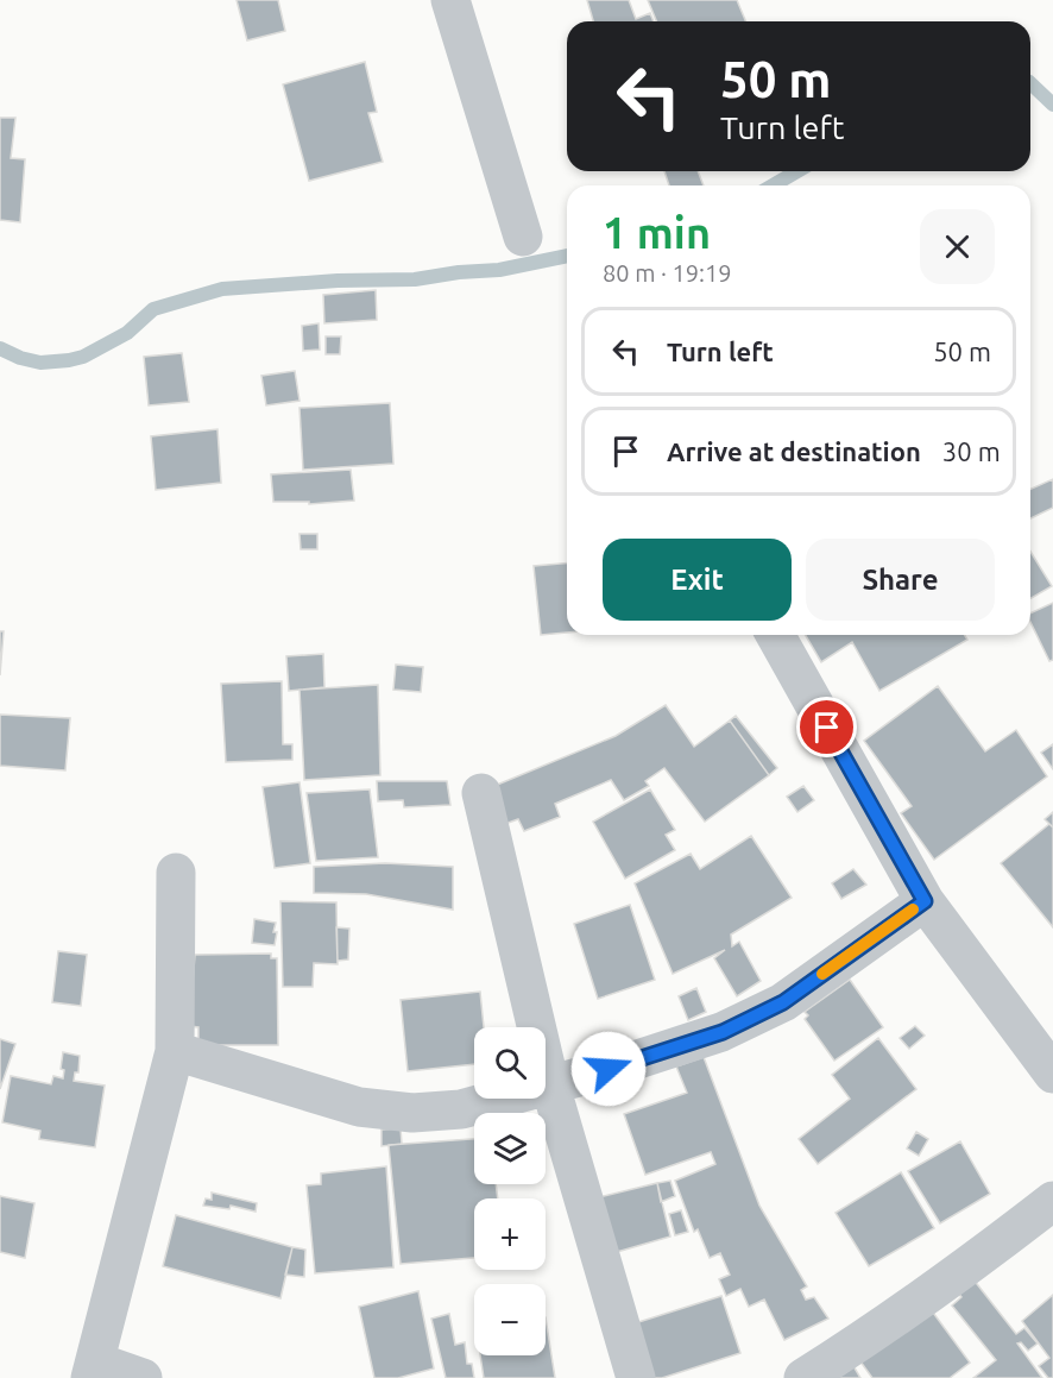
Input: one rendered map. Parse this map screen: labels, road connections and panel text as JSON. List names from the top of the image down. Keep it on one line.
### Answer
{"page":{"turn":["50 m","Turn left"],"heading":["1 min","80 m · 19:19"],"list":[{"name":"Turn left","value":"50 m"},{"name":"Arrive at destination","value":"30 m"}],"buttons":["Exit","Share"],"map_buttons":["+","−"]}}
